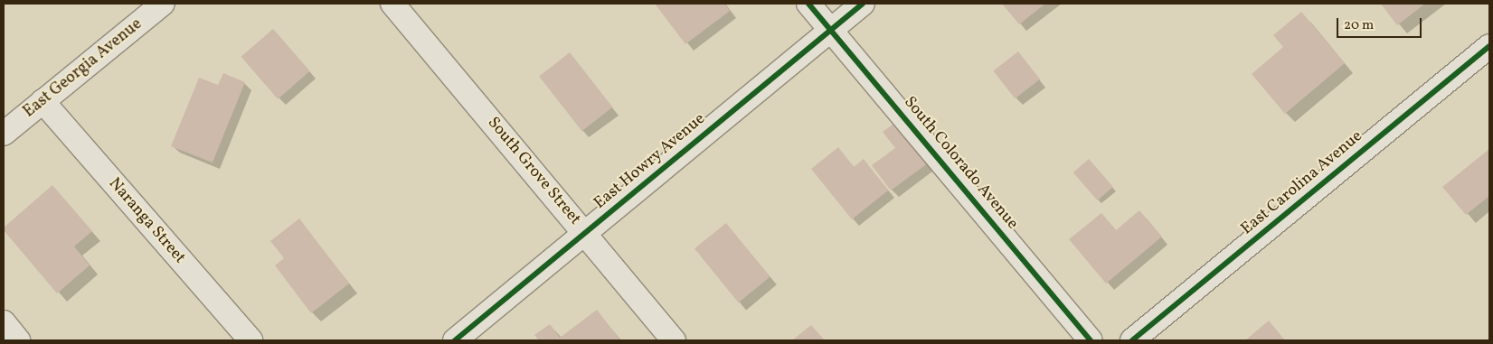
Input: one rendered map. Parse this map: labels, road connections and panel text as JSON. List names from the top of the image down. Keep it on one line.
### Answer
{"streets":{"street":["East Georgia Avenue","East Howry Avenue","South Colorado Avenue","South Grove Street","East Carolina Avenue","Naranga Street"]},"crossings":[["East Georgia Avenue","Naranga Street"],["East Howry Avenue","South Colorado Avenue"],["East Howry Avenue","South Grove Street"]],"scale_bar":"20 m"}
